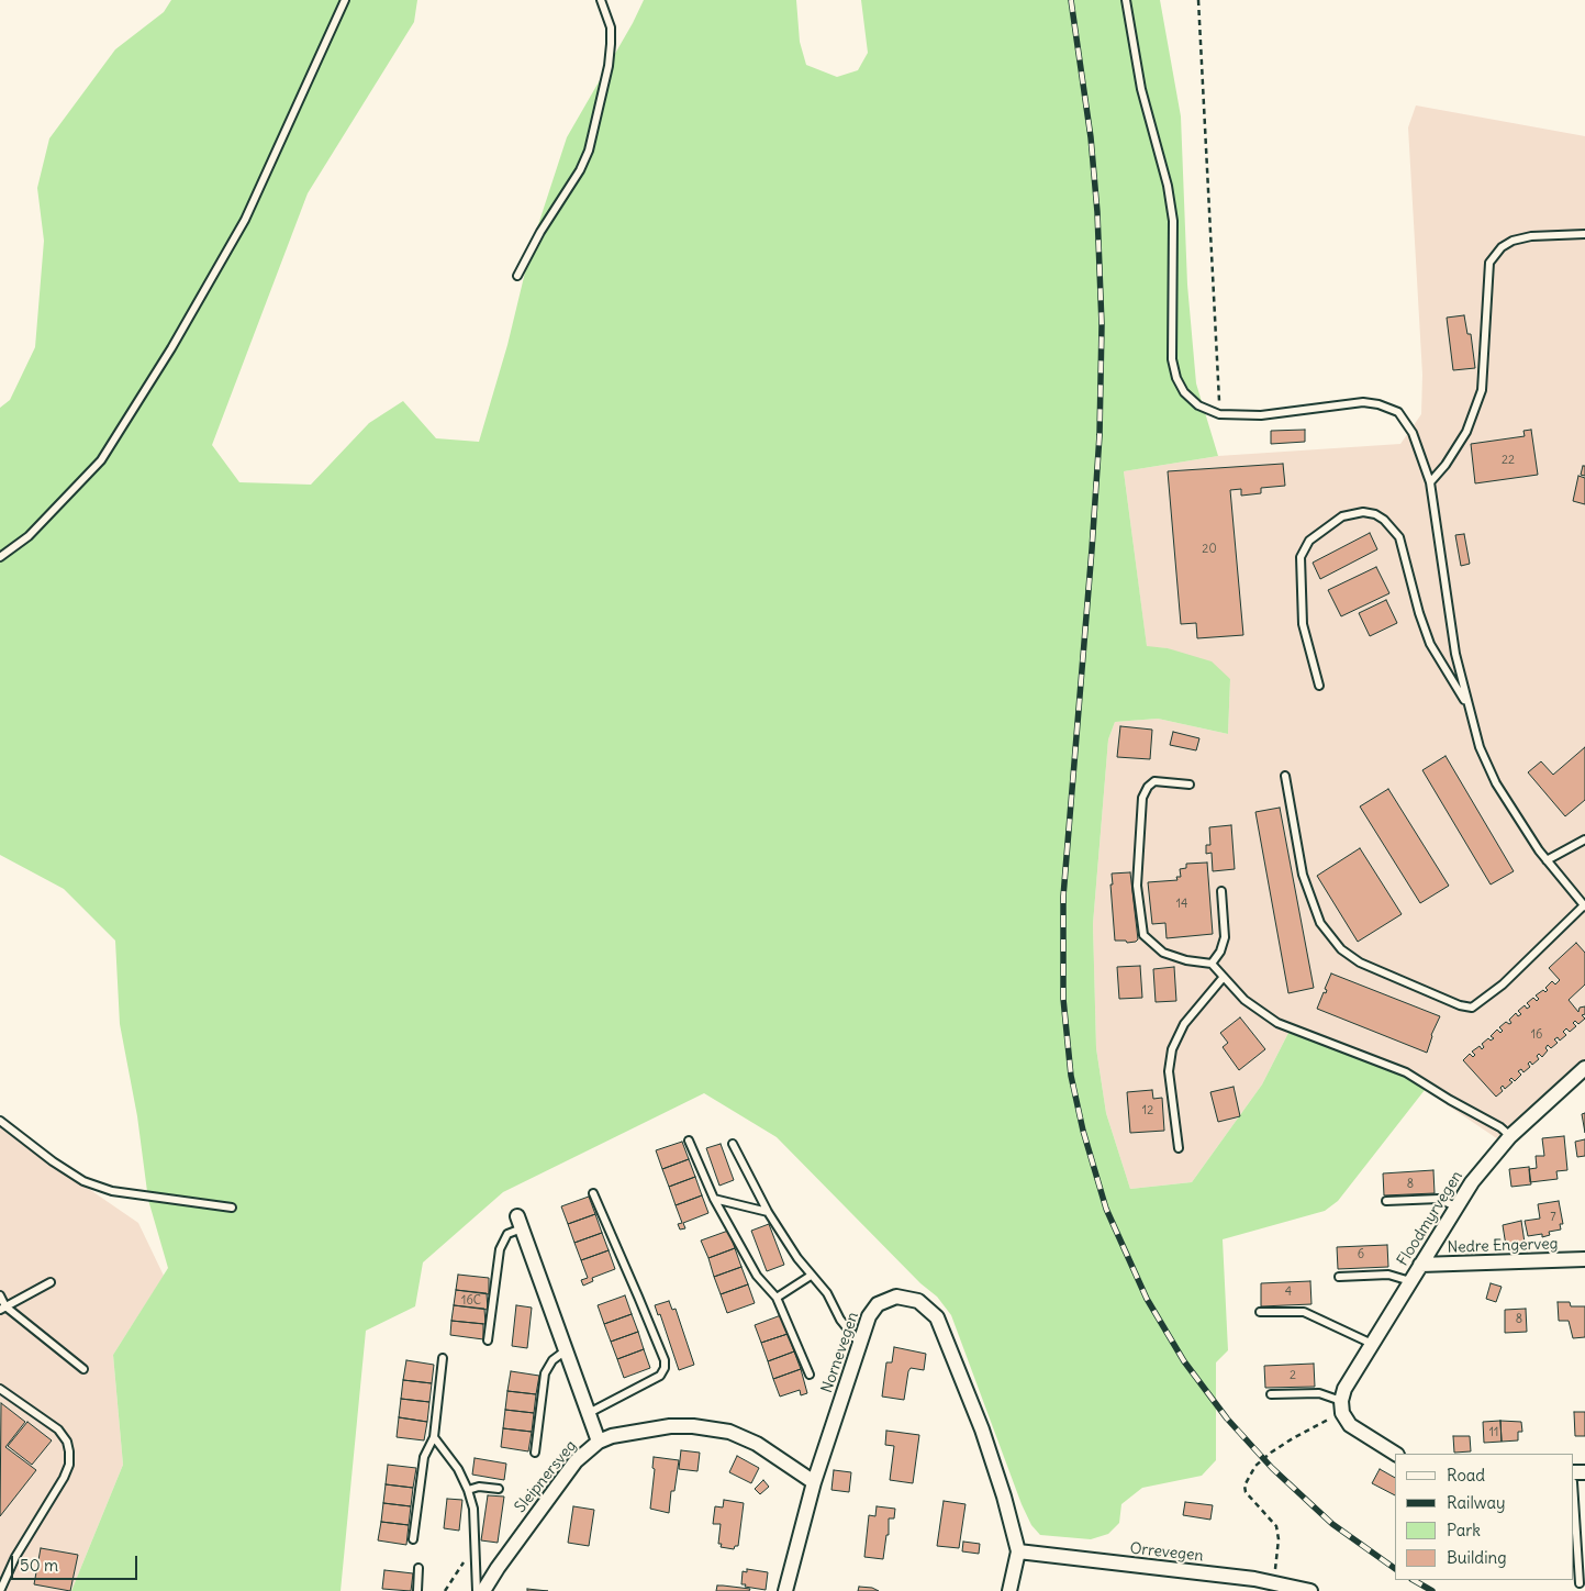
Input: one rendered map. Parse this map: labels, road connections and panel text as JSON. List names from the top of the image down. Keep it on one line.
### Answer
{"streets":{"street":["Floodmyrvegen","Nedre Engerveg","Nornevegen","Sleipnersveg","Orrevegen"]},"crossings":[["Floodmyrvegen","Nedre Engerveg"],["Nornevegen","Sleipnersveg"],["Nornevegen","Orrevegen"]],"house_numbers":["22","20","14","16","12","8","7","6","4","16C","8","2","11"],"legend":["Road","Railway","Park","Building"],"scale_bar":"50 m"}
